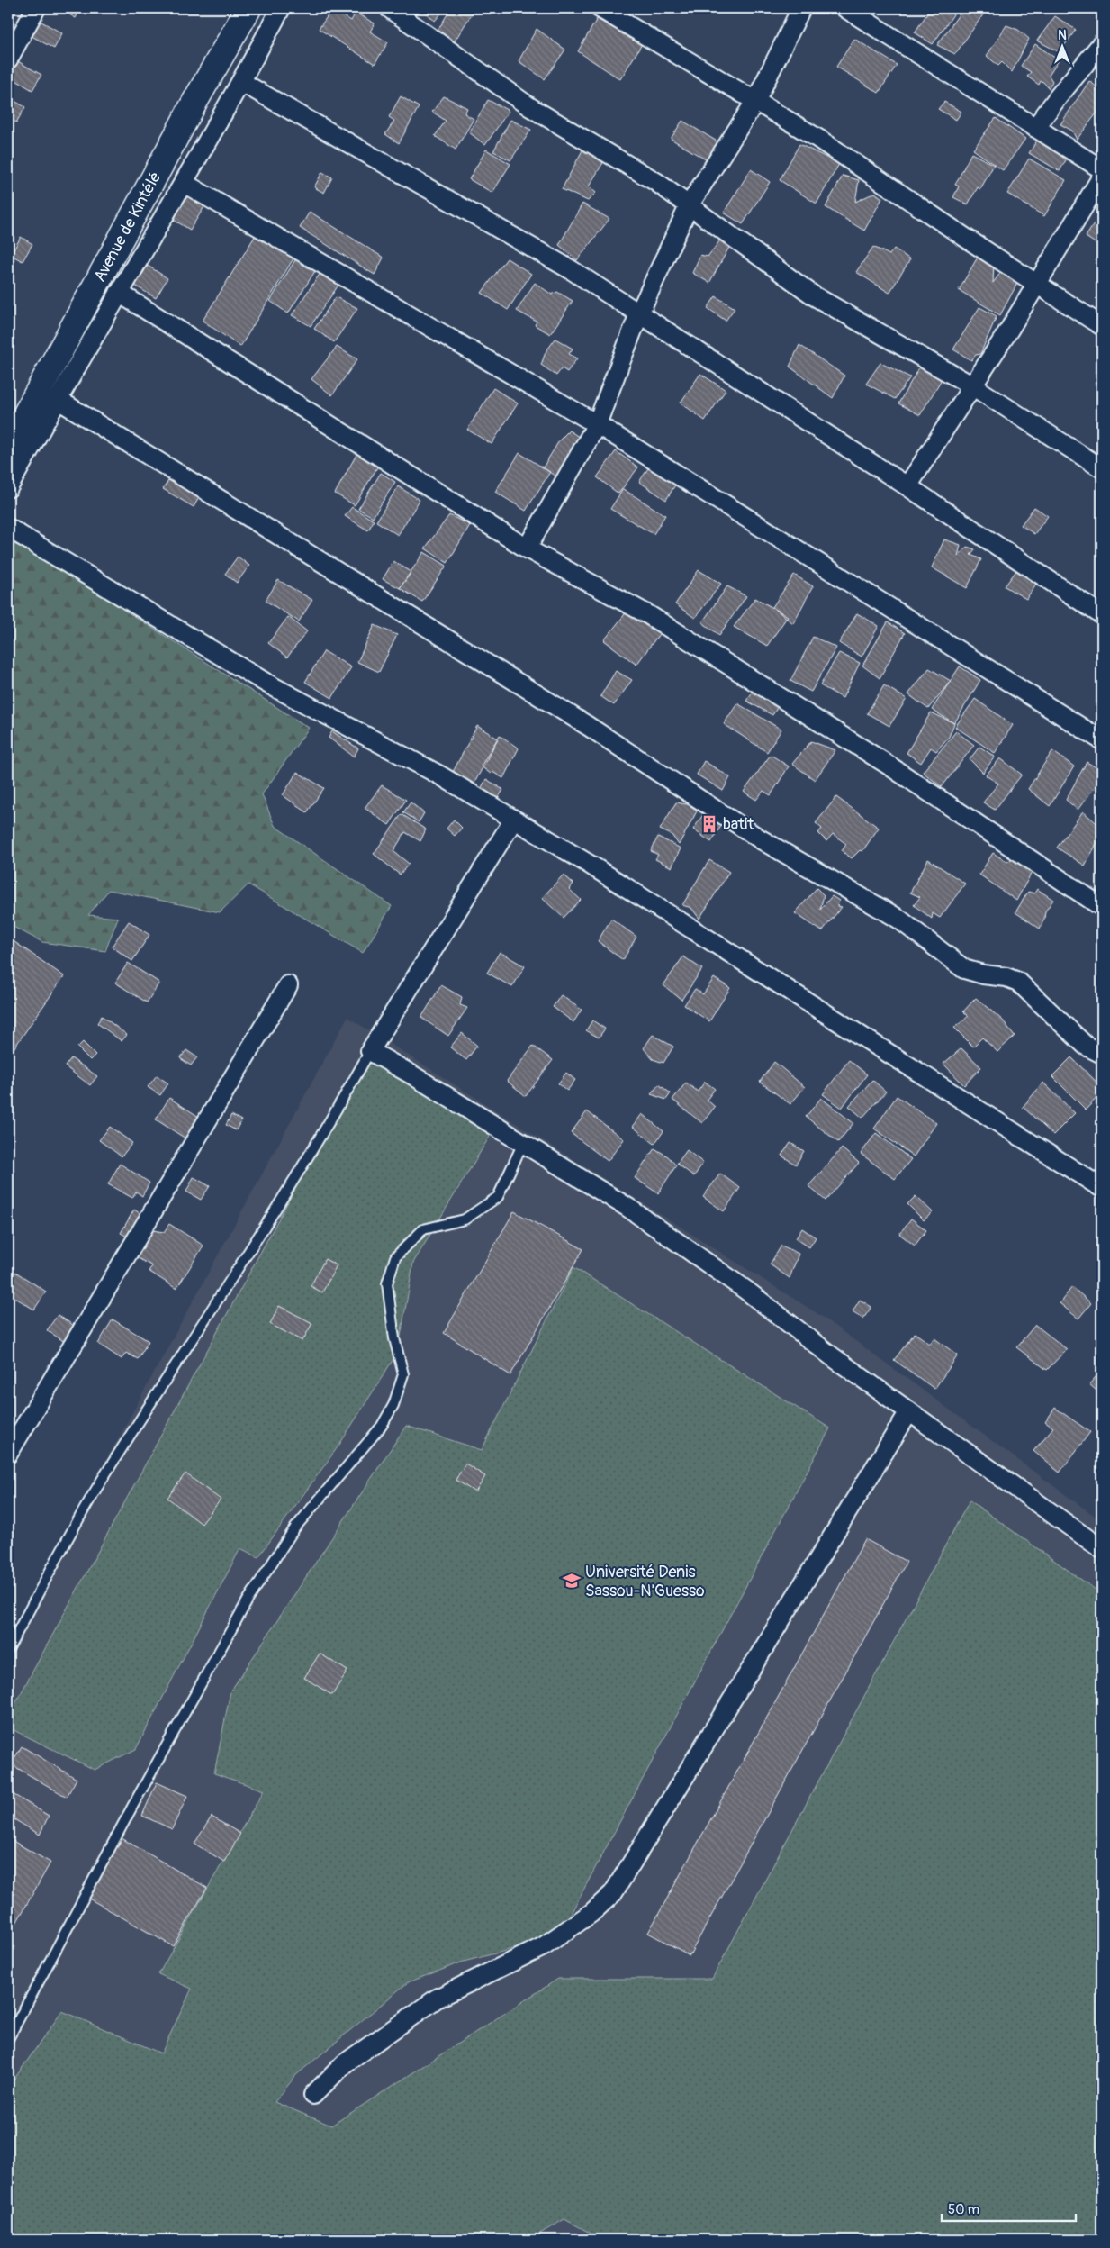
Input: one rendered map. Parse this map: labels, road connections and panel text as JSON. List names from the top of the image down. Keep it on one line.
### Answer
{"streets":{"main road":["Avenue de Kintélé"]},"places":{"building":["batit"],"school or university":["Université Denis Sassou-N'Guesso"]},"scale_bar":"50 m","north":"top"}
